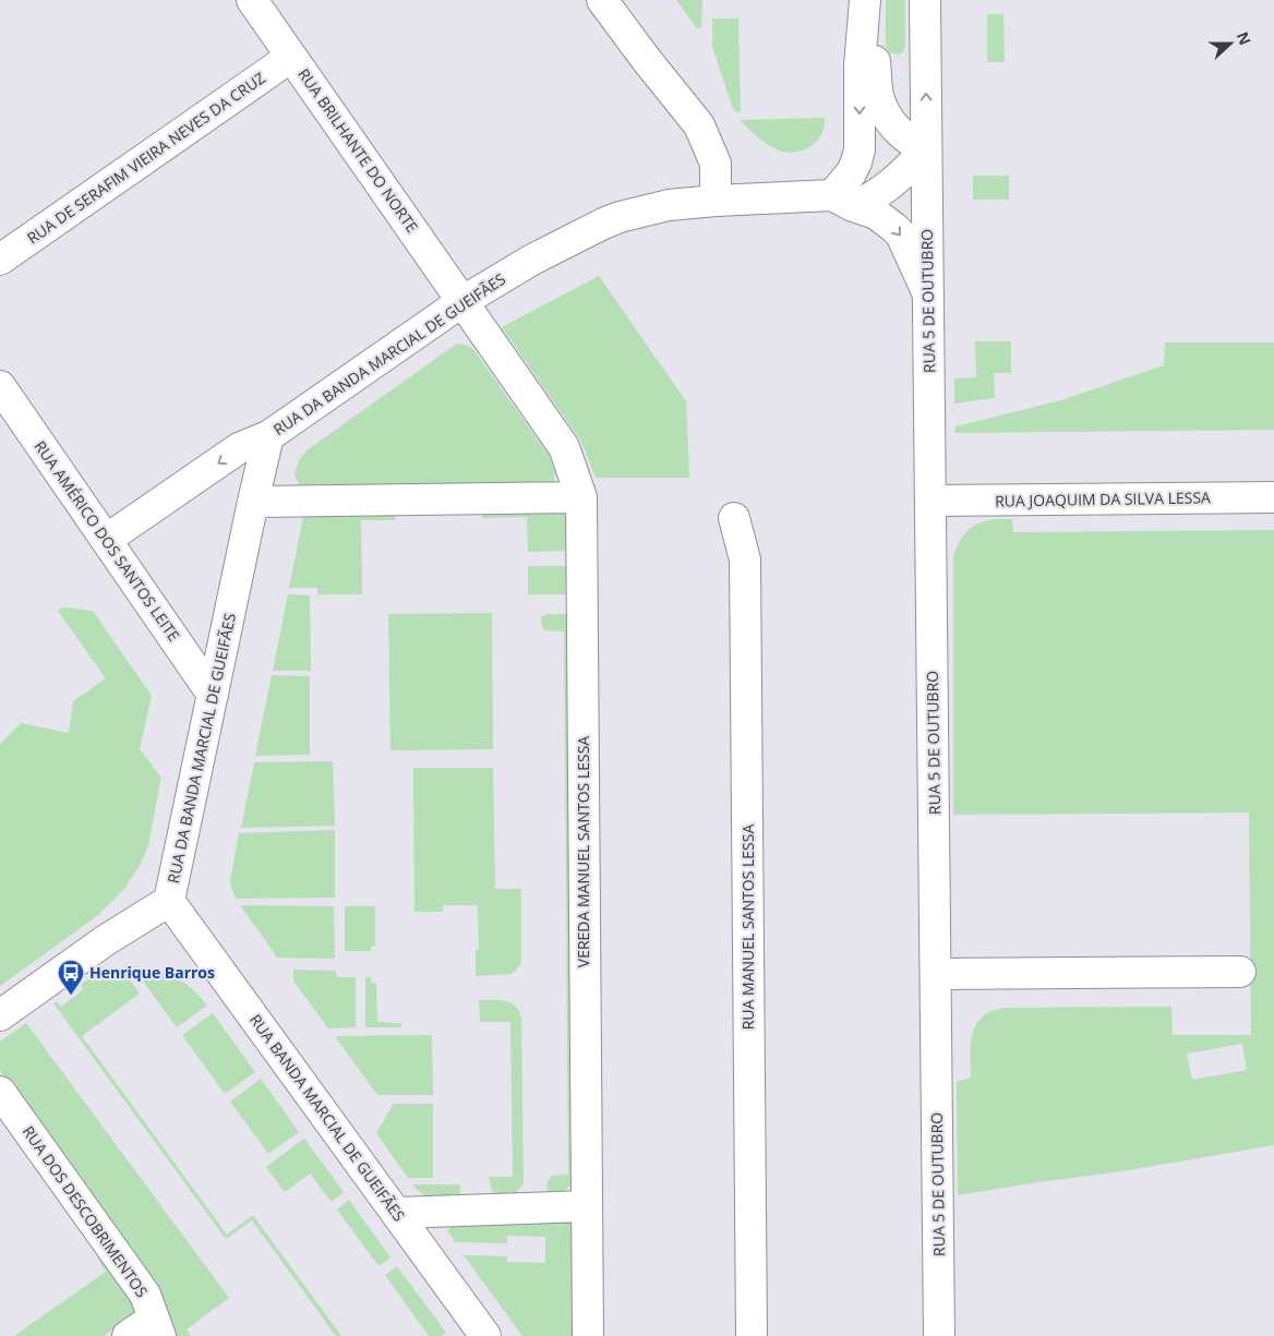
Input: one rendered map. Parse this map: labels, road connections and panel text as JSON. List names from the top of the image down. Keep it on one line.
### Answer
{"streets":{"street":["RUA BRILHANTE DO NORTE","RUA DE SERAFIM VIEIRA NEVES DA CRUZ","RUA 5 DE OUTUBRO","RUA DA BANDA MARCIAL DE GUEIFÃES","RUA JOAQUIM DA SILVA LESSA","RUA AMÉRICO DOS SANTOS LEITE","VEREDA MANUEL SANTOS LESSA","RUA MANUEL SANTOS LESSA","RUA BANDA MARCIAL DE GUEIFÃES","RUA DOS DESCOBRIMENTOS"]},"crossings":[["RUA BRILHANTE DO NORTE","RUA DE SERAFIM VIEIRA NEVES DA CRUZ"],["RUA BRILHANTE DO NORTE","RUA DA BANDA MARCIAL DE GUEIFÃES"],["RUA BRILHANTE DO NORTE","VEREDA MANUEL SANTOS LESSA"],["RUA 5 DE OUTUBRO","RUA DA BANDA MARCIAL DE GUEIFÃES"],["RUA 5 DE OUTUBRO","RUA JOAQUIM DA SILVA LESSA"],["RUA DA BANDA MARCIAL DE GUEIFÃES","RUA AMÉRICO DOS SANTOS LEITE"],["RUA DA BANDA MARCIAL DE GUEIFÃES","VEREDA MANUEL SANTOS LESSA"],["RUA DA BANDA MARCIAL DE GUEIFÃES","RUA BANDA MARCIAL DE GUEIFÃES"]],"places":{"bus stop":["Henrique Barros"]},"north":"right"}
